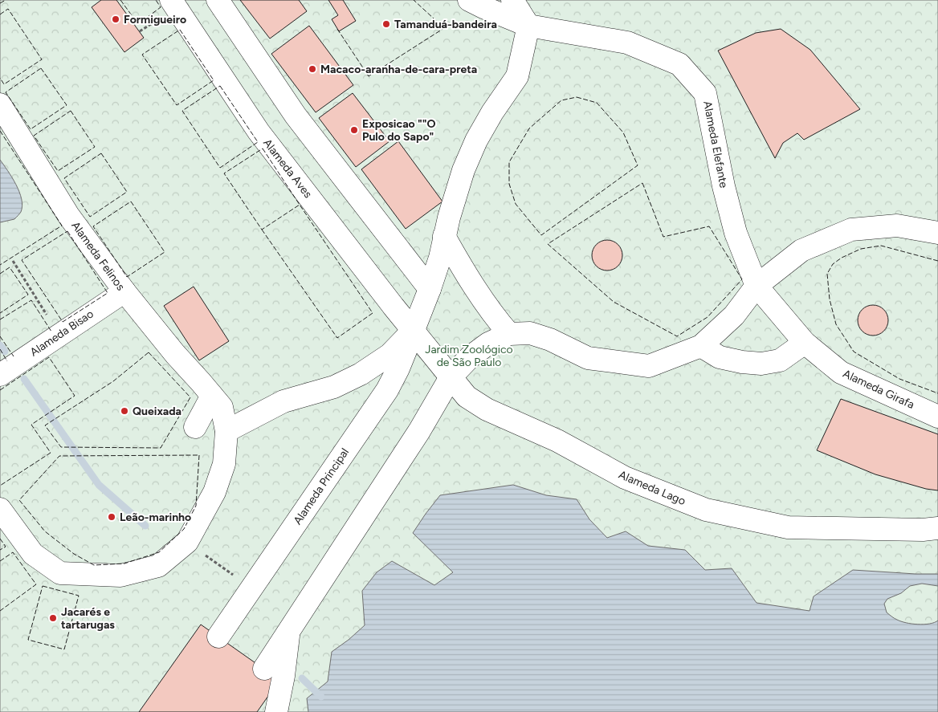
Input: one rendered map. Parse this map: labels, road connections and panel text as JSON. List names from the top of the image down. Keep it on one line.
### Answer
{"streets":{"lane":["Alameda Elefante","Alameda Aves","Alameda Felinos","Alameda Bisao","Alameda Girafa","Alameda Principal","Alameda Lago"]},"crossings":[["Alameda Elefante","Alameda Girafa"],["Alameda Aves","Alameda Principal"],["Alameda Aves","Alameda Lago"],["Alameda Felinos","Alameda Bisao"],["Alameda Principal","Alameda Lago"]],"parks":["Jardim Zoológico de São Paulo"],"places":["Formigueiro","Tamanduá-bandeira","Macaco-aranha-de-cara-preta","Exposicao \"\"O Pulo do Sapo\"","Queixada","Leão-marinho","Jacarés e tartarugas"]}
